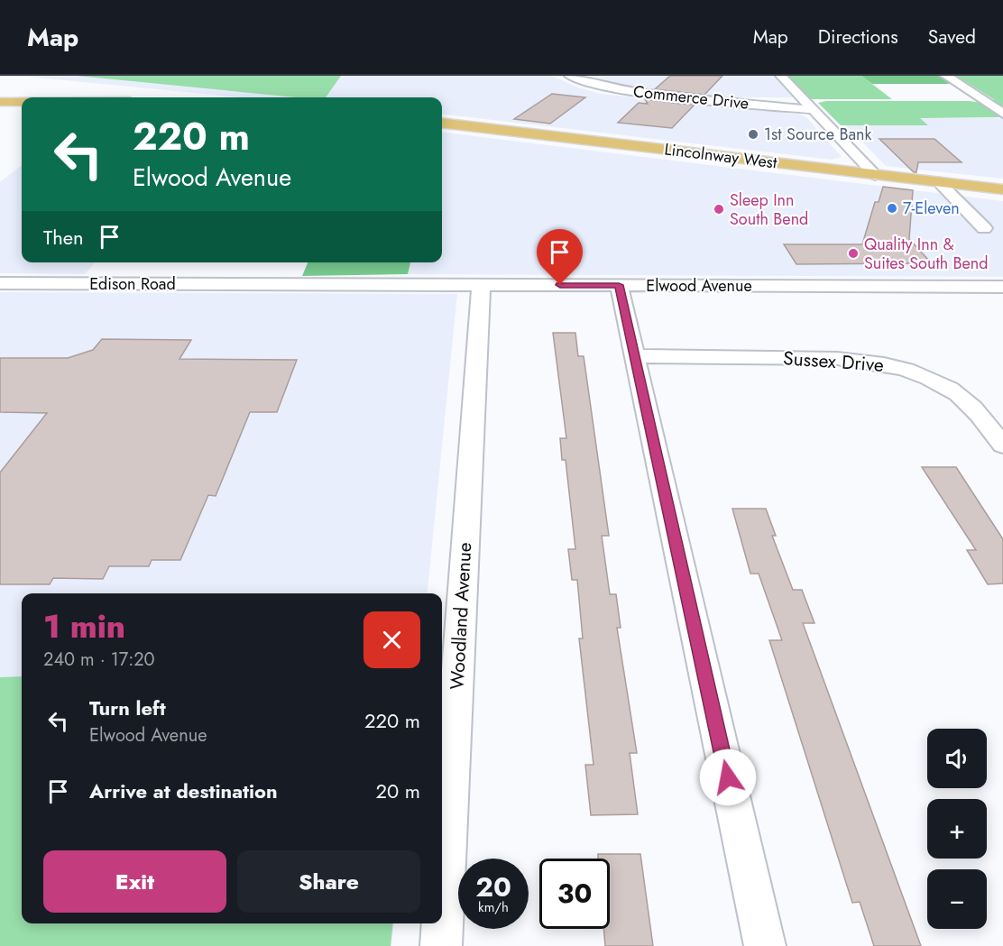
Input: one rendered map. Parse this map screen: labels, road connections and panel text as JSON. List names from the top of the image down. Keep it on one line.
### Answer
{"streets":{"main road":["Lincolnway West"],"street":["Commerce Drive","Edison Road","Elwood Avenue","Sussex Drive","Woodland Avenue"]},"crossings":[["Edison Road","Elwood Avenue"],["Elwood Avenue","Woodland Avenue"]],"places":["1st Source Bank","7-Eleven","Sleep Inn South Bend","Quality Inn & Suites South Bend"],"page":{"header":"Map","nav":["Map","Directions","Saved"],"turn":["220 m","Elwood Avenue"],"then":"Then","heading":["1 min","240 m · 17:20"],"list":[{"name":"Turn left","note":"Elwood Avenue","value":"220 m"},{"name":"Arrive at destination","value":"20 m"}],"map_buttons":["+","−"],"buttons":["Exit","Share"],"speed":"20 km/h","limit":"30"}}
